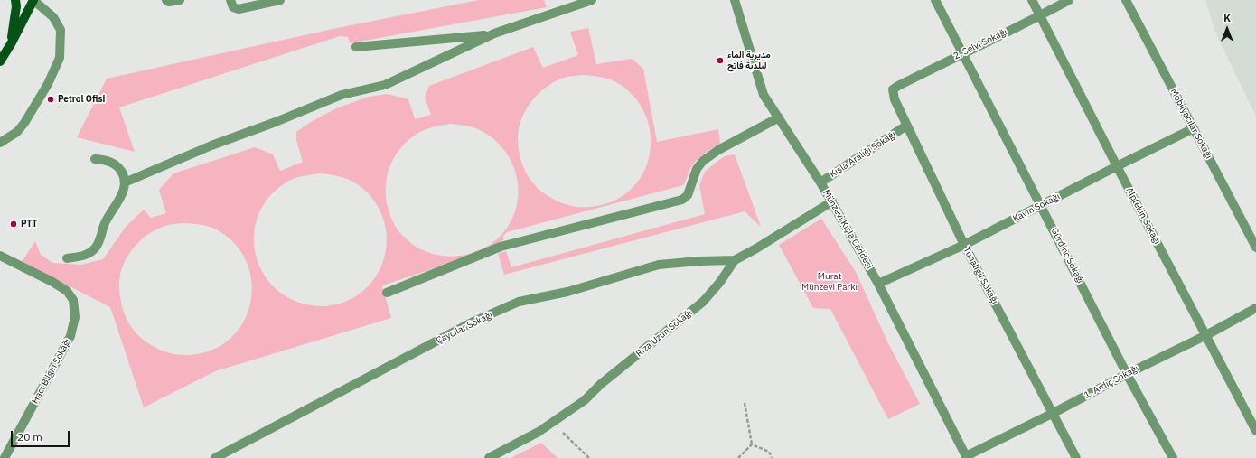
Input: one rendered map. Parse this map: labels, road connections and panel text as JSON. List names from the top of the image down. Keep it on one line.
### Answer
{"streets":{"street":["2. Selvi Sokağı","Mobilyacılar Sokağı","Kışla Aralığı Sokağı","Kayın Sokağı","Alptekin Sokağı","Münzevi Kışla Caddesi","Gürdinç Sokağı","Tunalıgil Sokağı","Çaycılar Sokağı","Rıza Uzun Sokağı","Hacı Bilgin Sokağı","1. Ardıç Sokağı"]},"crossings":[["2. Selvi Sokağı","Alptekin Sokağı"],["2. Selvi Sokağı","Gürdinç Sokağı"],["2. Selvi Sokağı","Tunalıgil Sokağı"],["Mobilyacılar Sokağı","Kayın Sokağı"],["Kışla Aralığı Sokağı","Münzevi Kışla Caddesi"],["Kışla Aralığı Sokağı","Tunalıgil Sokağı"],["Kayın Sokağı","Alptekin Sokağı"],["Kayın Sokağı","Münzevi Kışla Caddesi"],["Kayın Sokağı","Gürdinç Sokağı"],["Kayın Sokağı","Tunalıgil Sokağı"],["Alptekin Sokağı","1. Ardıç Sokağı"],["Münzevi Kışla Caddesi","Rıza Uzun Sokağı"],["Münzevi Kışla Caddesi","1. Ardıç Sokağı"],["Gürdinç Sokağı","1. Ardıç Sokağı"],["Tunalıgil Sokağı","1. Ardıç Sokağı"],["Çaycılar Sokağı","Rıza Uzun Sokağı"]],"parks":["Murat Münzevi Parkı"],"places":["مديرية الماء لبلدية فاتح","Petrol Ofisi","PTT"],"scale_bar":"20 m","north":"top"}
